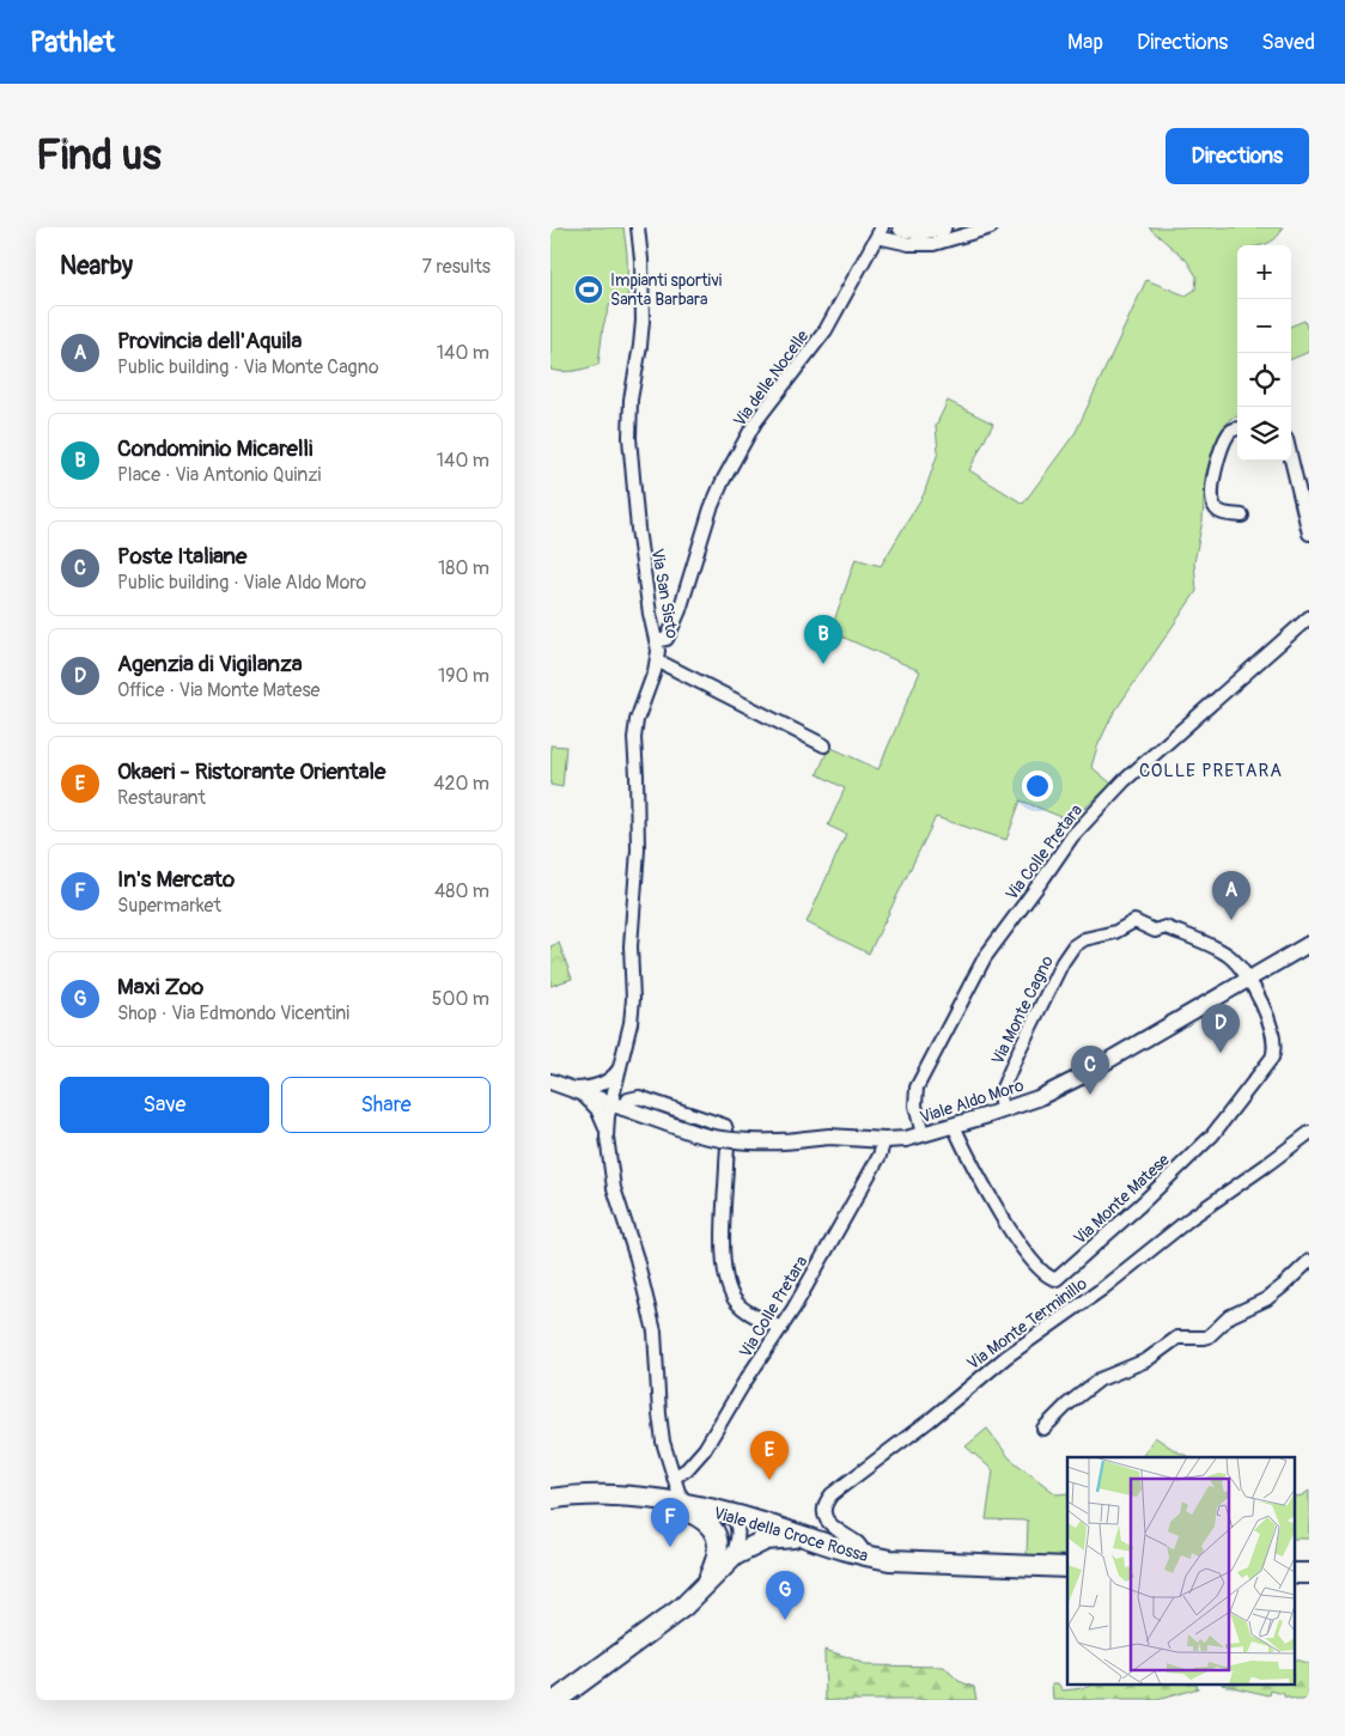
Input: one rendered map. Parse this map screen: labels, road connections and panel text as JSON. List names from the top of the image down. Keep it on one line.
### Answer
{"streets":{"main road":["Viale della Croce Rossa"],"street":["Via delle Nocelle","Via San Sisto","Via Colle Pretara","Via Monte Cagno","Viale Aldo Moro","Via Monte Matese","Via Monte Terminillo"]},"crossings":[["Via delle Nocelle","Via San Sisto"],["Via San Sisto","Via Colle Pretara"],["Via San Sisto","Viale Aldo Moro"],["Via San Sisto","Viale della Croce Rossa"],["Via Colle Pretara","Viale Aldo Moro"],["Via Monte Cagno","Viale Aldo Moro"],["Via Monte Cagno","Via Monte Matese"],["Viale Aldo Moro","Via Monte Matese"],["Via Monte Terminillo","Viale della Croce Rossa"]],"districts":["COLLE PRETARA"],"places":{"sports":["Impianti sportivi Santa Barbara"]},"page":{"header":"Pathlet","nav":["Map","Directions","Saved"],"buttons":["Directions",["Save","Share"]],"title":"Find us","heading":["Nearby","7 results"],"map_buttons":["+","−"],"list":[{"mark":"A","name":"Provincia dell'Aquila","note":"Public building · Via Monte Cagno","value":"140 m"},{"mark":"B","name":"Condominio Micarelli","note":"Place · Via Antonio Quinzi","value":"140 m"},{"mark":"C","name":"Poste Italiane","note":"Public building · Viale Aldo Moro","value":"180 m"},{"mark":"D","name":"Agenzia di Vigilanza","note":"Office · Via Monte Matese","value":"190 m"},{"mark":"E","name":"Okaeri - Ristorante Orientale","note":"Restaurant","value":"420 m"},{"mark":"F","name":"In's Mercato","note":"Supermarket","value":"480 m"},{"mark":"G","name":"Maxi Zoo","note":"Shop · Via Edmondo Vicentini","value":"500 m"}],"pins":["B","A","D","C","E","F","G"]}}
